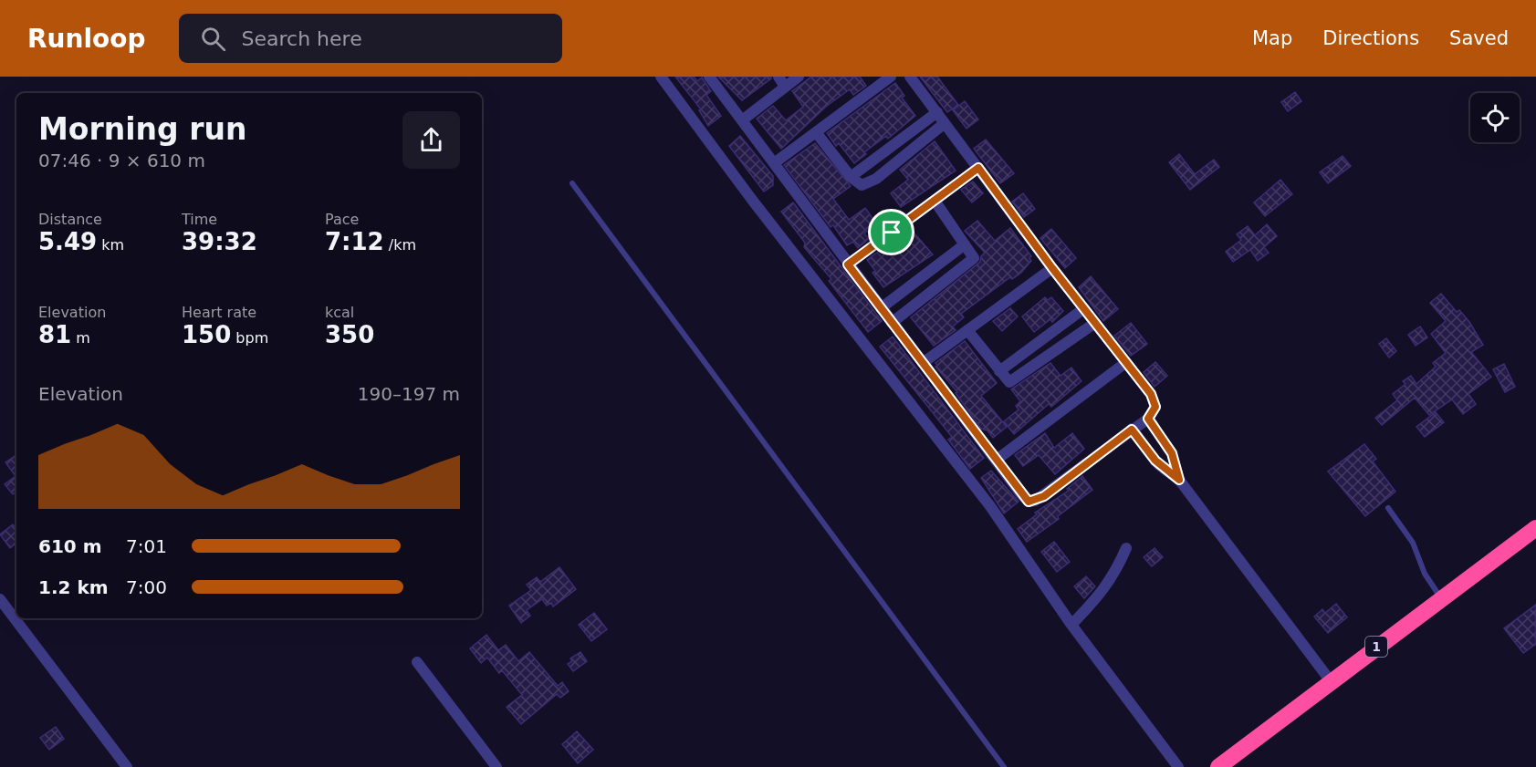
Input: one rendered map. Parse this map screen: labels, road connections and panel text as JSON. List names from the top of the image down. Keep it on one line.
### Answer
{"streets":{"highway":["1"]},"page":{"header":"Runloop","search":"Search here","nav":["Map","Directions","Saved"],"heading":["Morning run","07:46 · 9 × 610 m"],"stats":[["Distance","5.49 km"],["Time","39:32"],["Pace","7:12 /km"],["Elevation","81 m"],["Heart rate","150 bpm"],["kcal","350"]],"chart":["Elevation","190–197 m"],"list":[{"name":"610 m","note":"7:01"},{"name":"1.2 km","note":"7:00"}]}}
